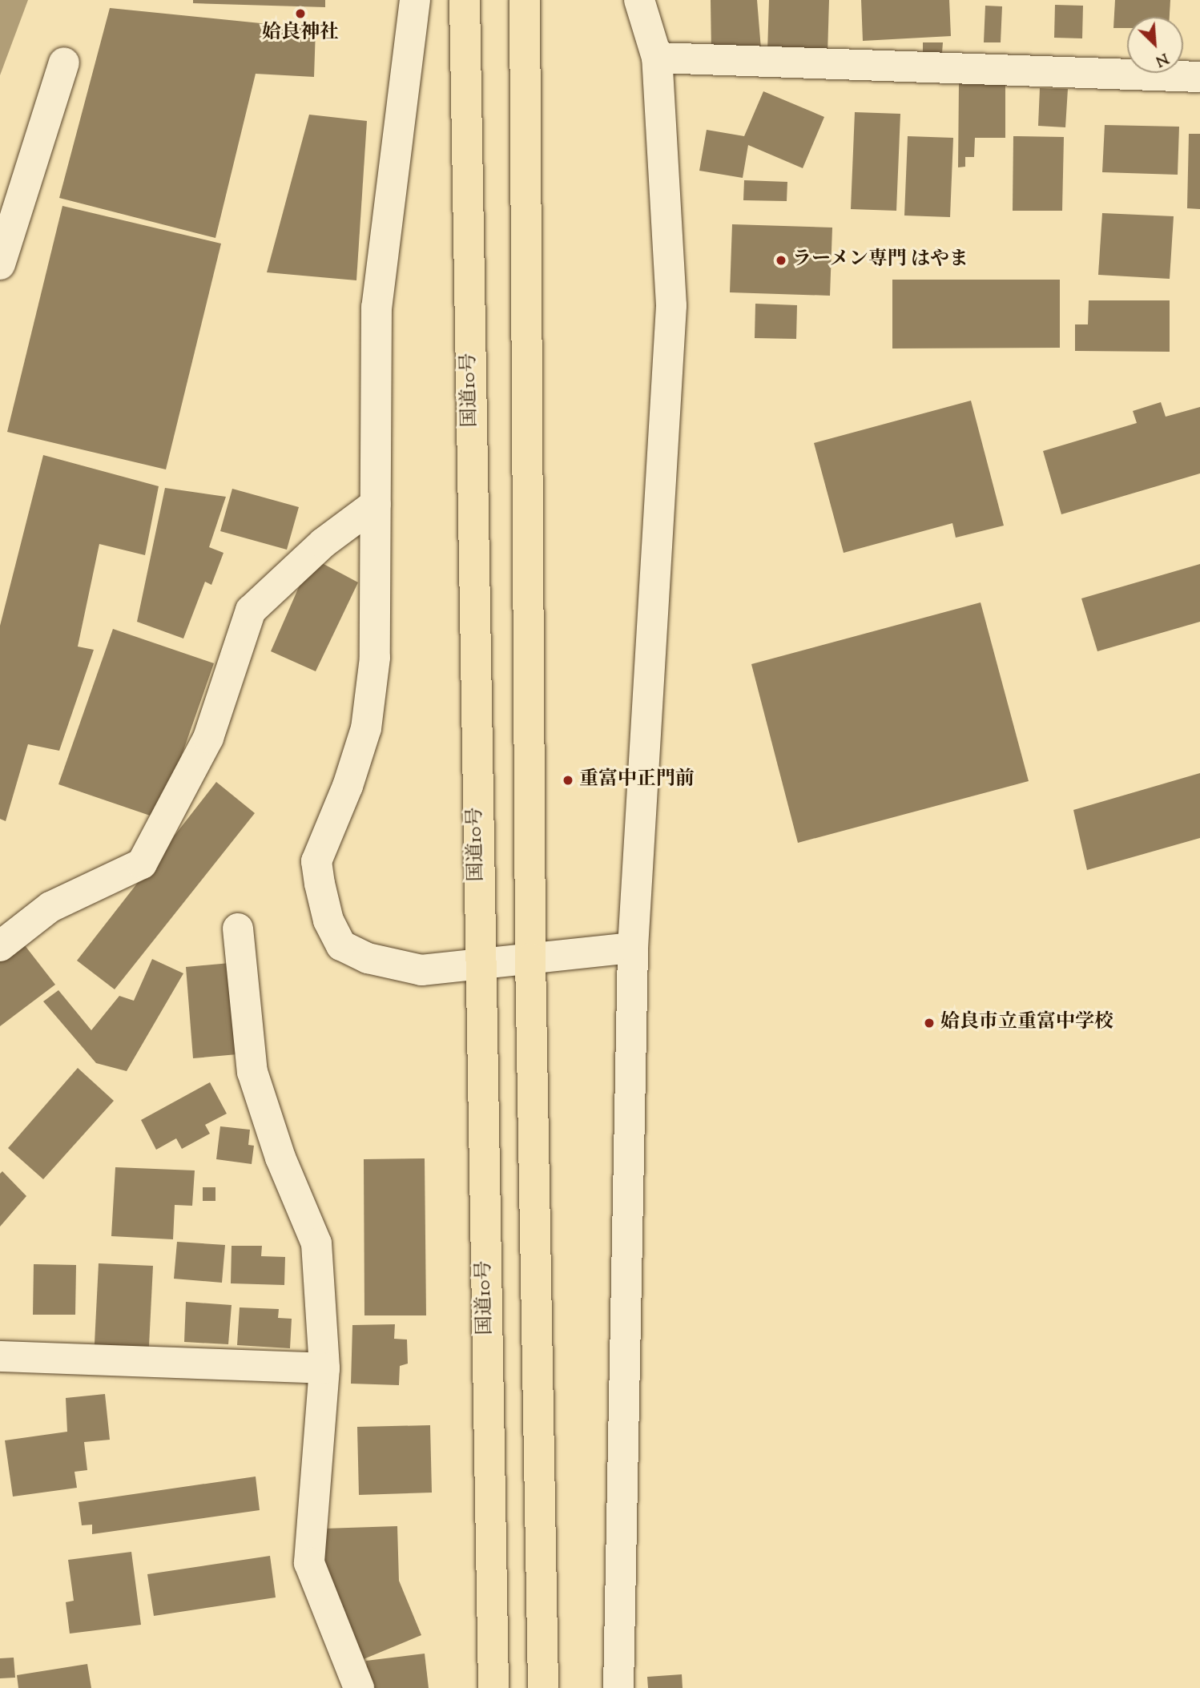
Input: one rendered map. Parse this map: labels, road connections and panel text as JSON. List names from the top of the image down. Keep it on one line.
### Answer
{"streets":{"highway":["国道10号"]},"places":["姶良神社","ラーメン専門 はやま","重富中正門前","姶良市立重富中学校"],"north":"bottom right"}
